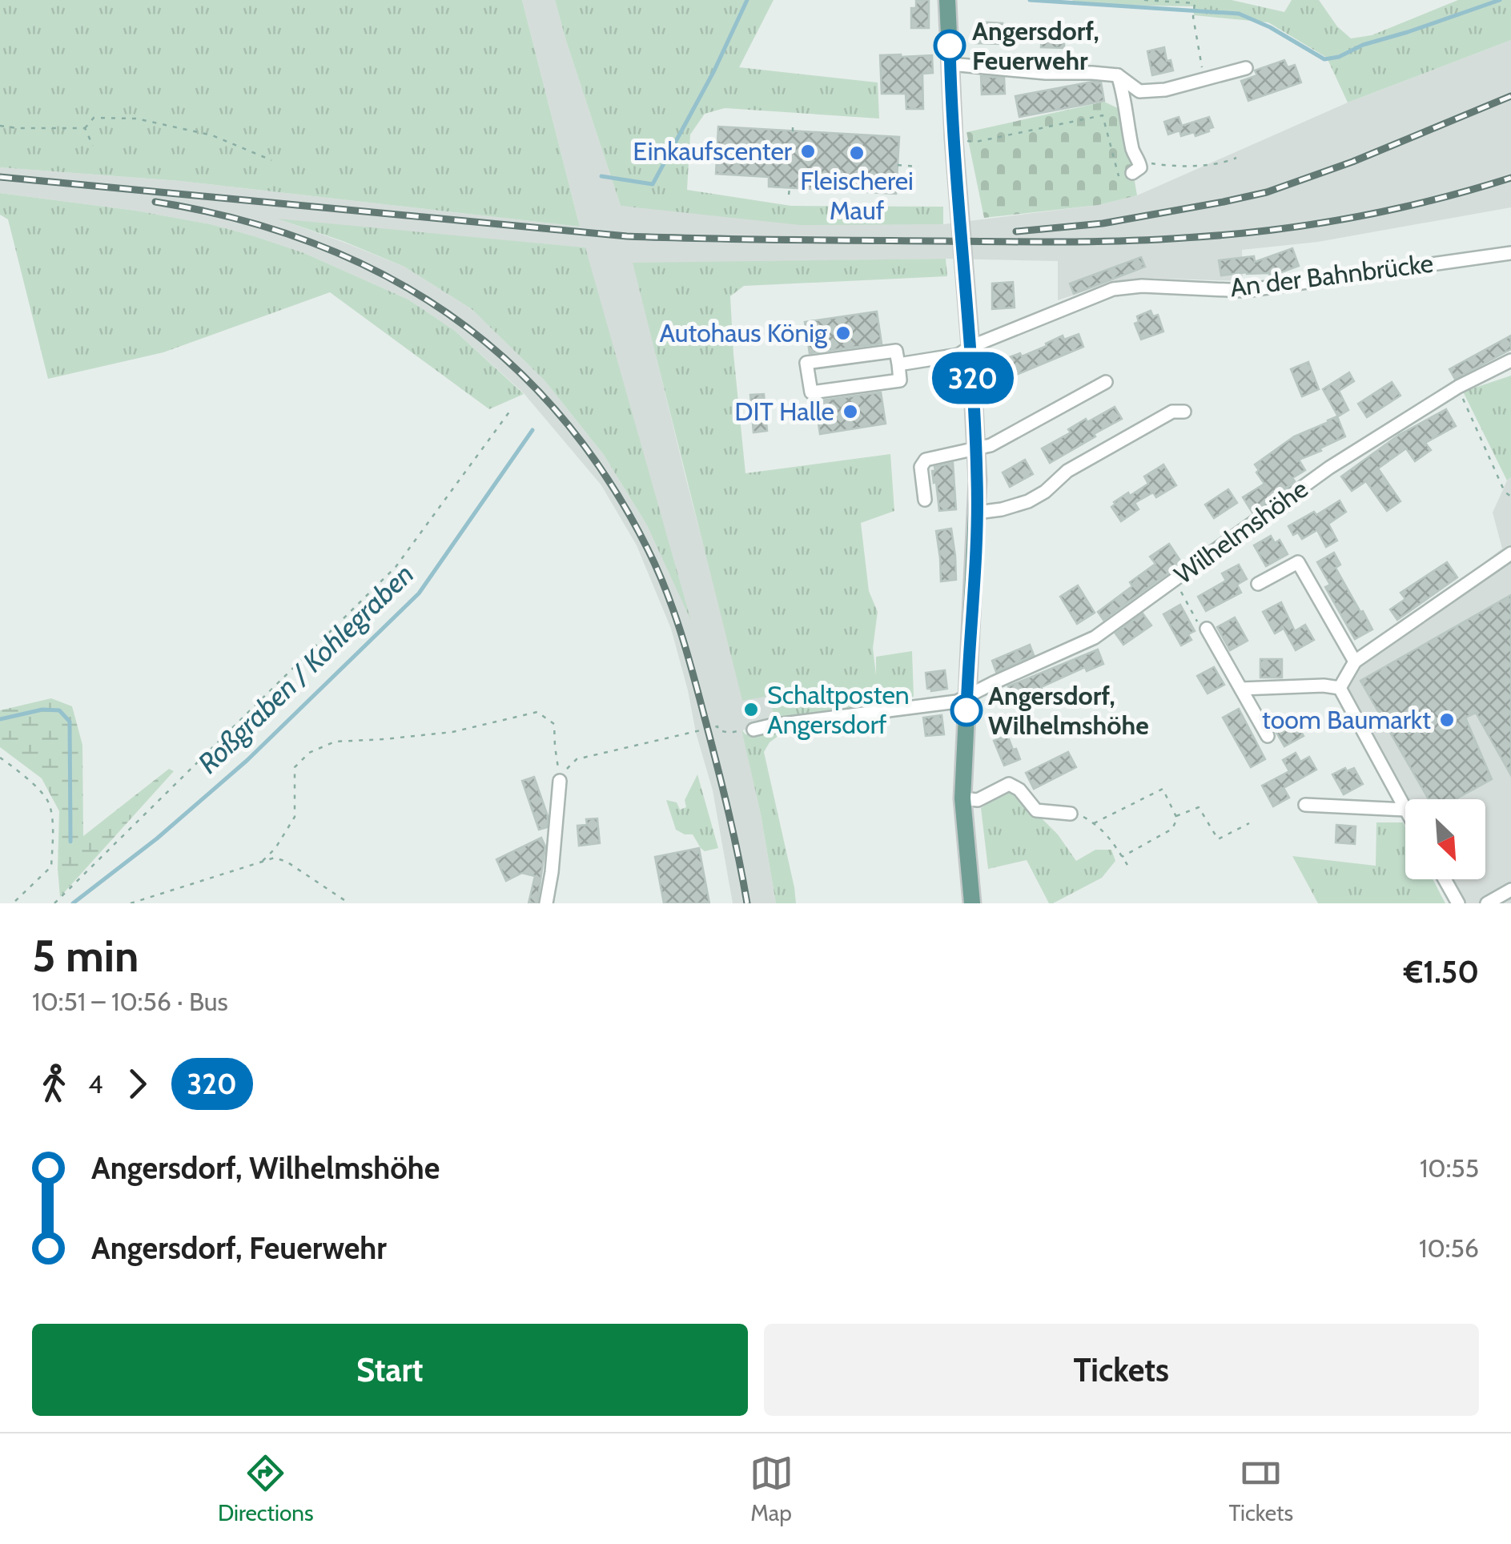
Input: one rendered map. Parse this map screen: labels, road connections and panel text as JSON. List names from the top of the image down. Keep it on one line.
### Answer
{"streets":{"street":["An der Bahnbrücke","Wilhelmshöhe"]},"water":["Roßgraben / Kohlegraben"],"places":["Angersdorf, Feuerwehr","Einkaufscenter","Fleischerei Mauf","Autohaus König","DIT Halle","Schaltposten Angersdorf","Angersdorf, Wilhelmshöhe","toom Baumarkt"],"lines":["bus line 320"],"north":"bottom right","page":{"on_map":"320","heading":["5 min","10:51 – 10:56 · Bus","€1.50"],"legs":["4","320"],"list":[{"name":"Angersdorf, Wilhelmshöhe","value":"10:55"},{"name":"Angersdorf, Feuerwehr","value":"10:56"}],"buttons":["Start","Tickets"],"tabs":["Directions","Map","Tickets"]}}
